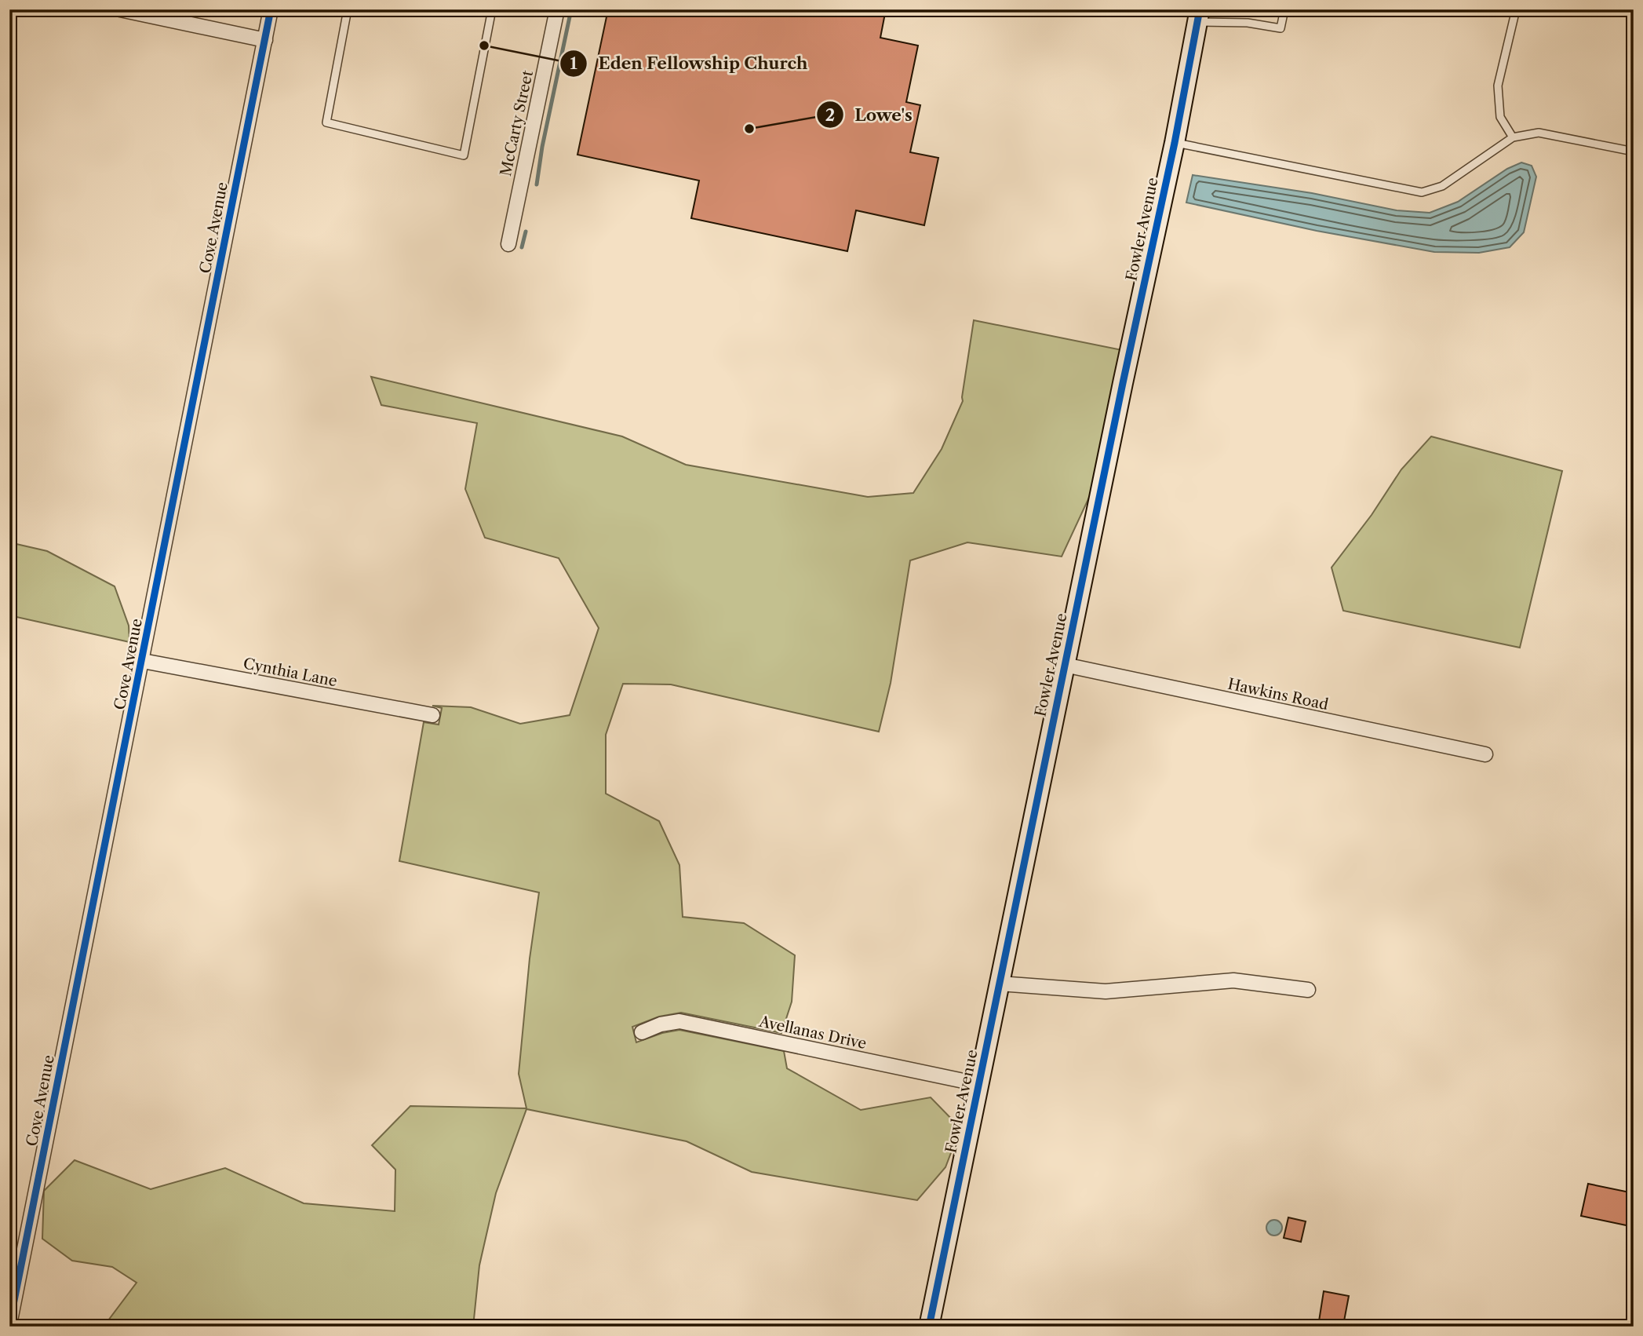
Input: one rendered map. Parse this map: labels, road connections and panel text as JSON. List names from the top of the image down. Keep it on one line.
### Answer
{"streets":{"street":["McCarty Street","Cove Avenue","Fowler Avenue","Cynthia Lane","Hawkins Road","Avellanas Drive"]},"crossings":[["Cove Avenue","Cynthia Lane"],["Fowler Avenue","Hawkins Road"],["Fowler Avenue","Avellanas Drive"]],"places":["Eden Fellowship Church","Lowe's"]}
